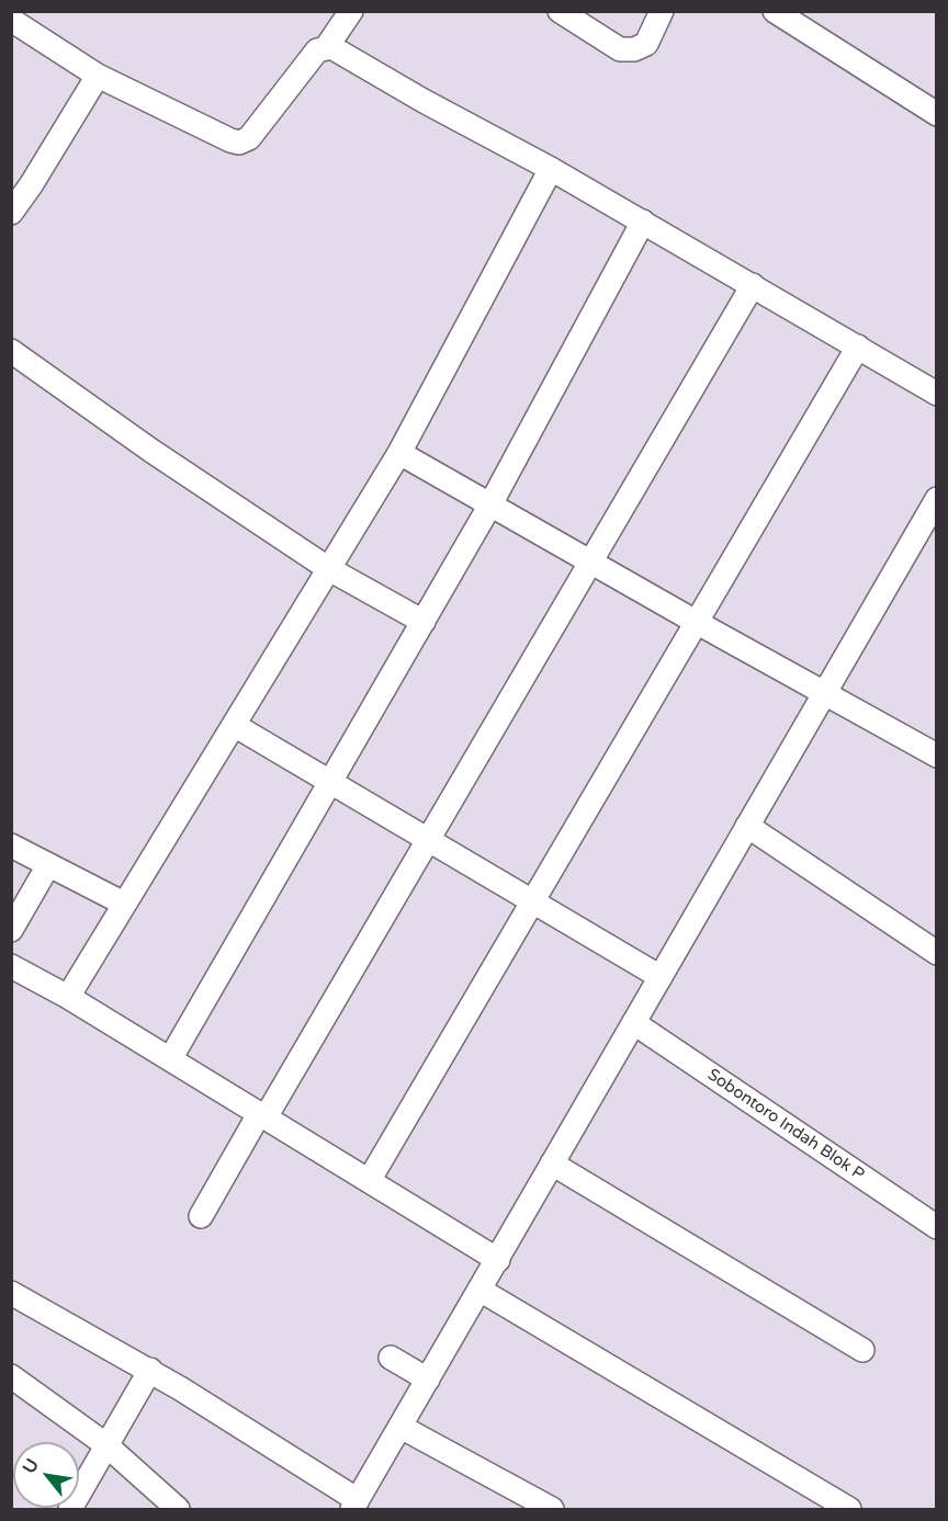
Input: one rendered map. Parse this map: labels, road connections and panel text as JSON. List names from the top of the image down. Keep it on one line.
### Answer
{"streets":{"street":["Sobontoro Indah Blok P"]},"north":"top left"}
